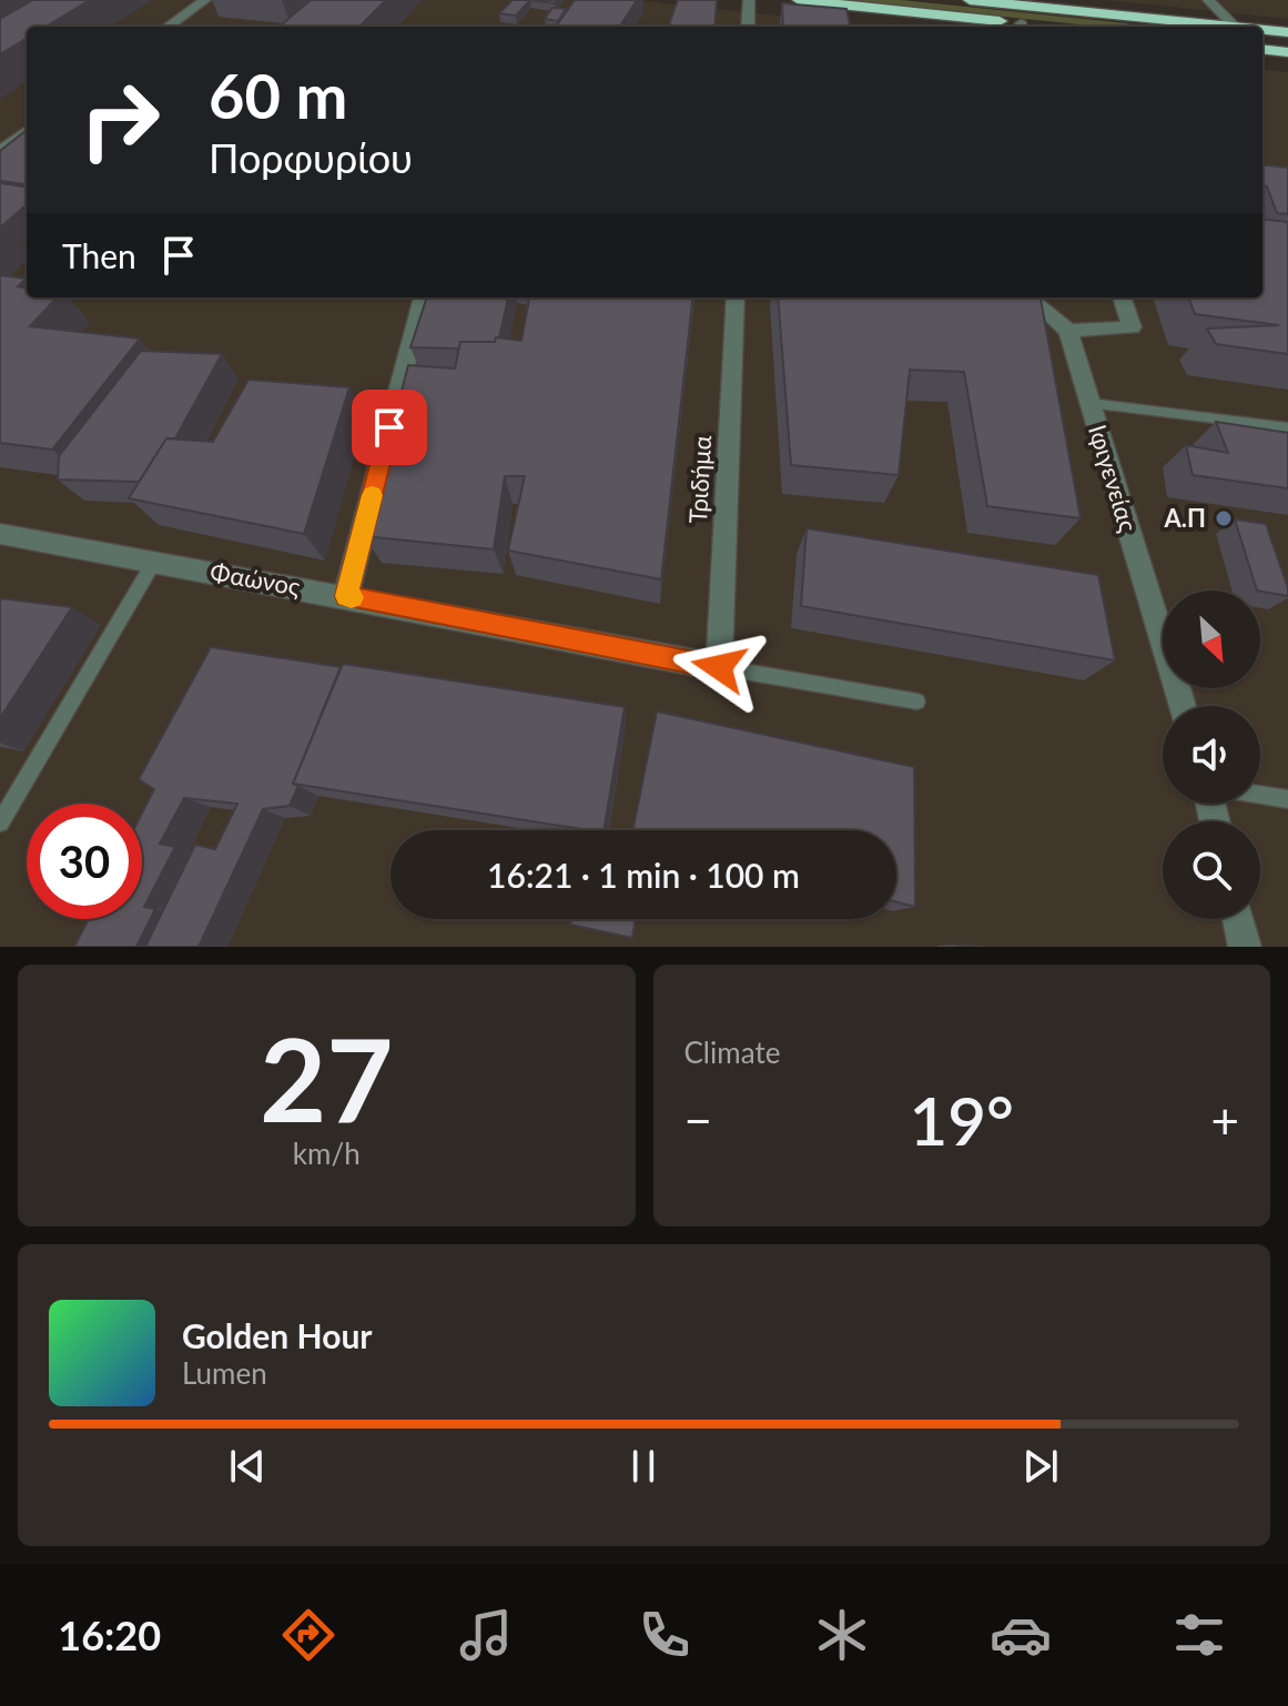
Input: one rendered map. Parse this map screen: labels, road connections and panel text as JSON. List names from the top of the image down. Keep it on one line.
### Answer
{"streets":{"street":["Ιφιγενείας","Τριδήμα","Φαώνος"]},"crossings":[["Τριδήμα","Φαώνος"]],"places":["Α.Π"],"north":"bottom right","page":{"turn":["60 m","Πορφυρίου"],"then":"Then","limit":"30","trip":"16:21 · 1 min · 100 m","tile":[["27","km/h"],"Climate"],"heat":["−","19°","+"],"song":["Golden Hour","Lumen"],"tabs":"16:20"}}
